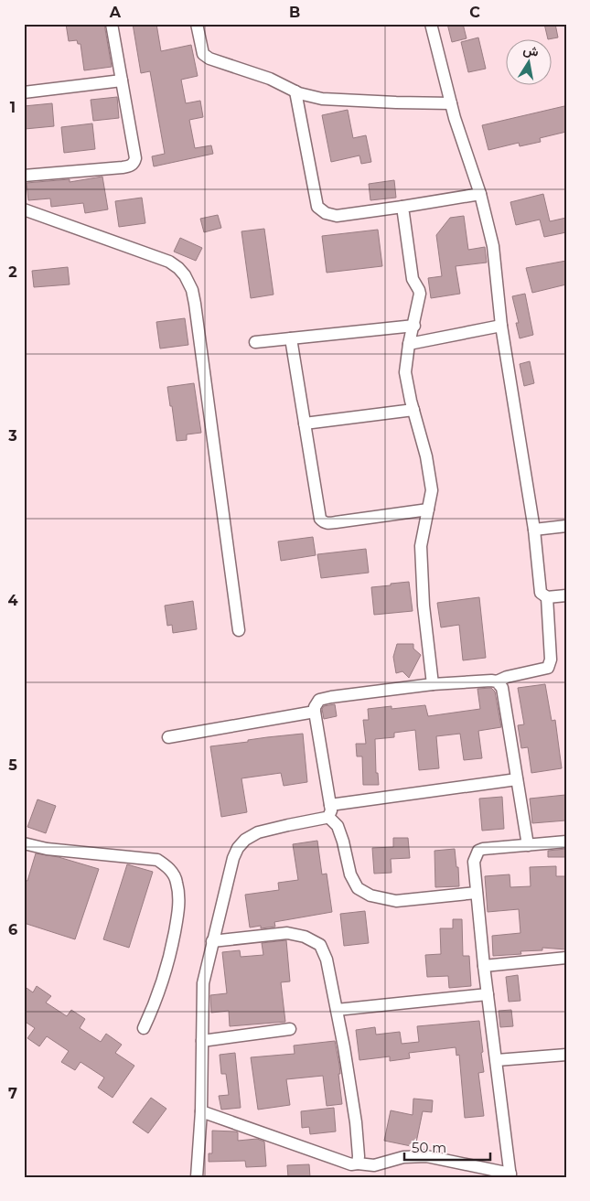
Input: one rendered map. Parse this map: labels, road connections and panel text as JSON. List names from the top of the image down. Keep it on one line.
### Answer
{"scale_bar":"50 m","north":"top","grid":{"columns":["A","B","C"],"rows":["1","2","3","4","5","6","7"]}}
